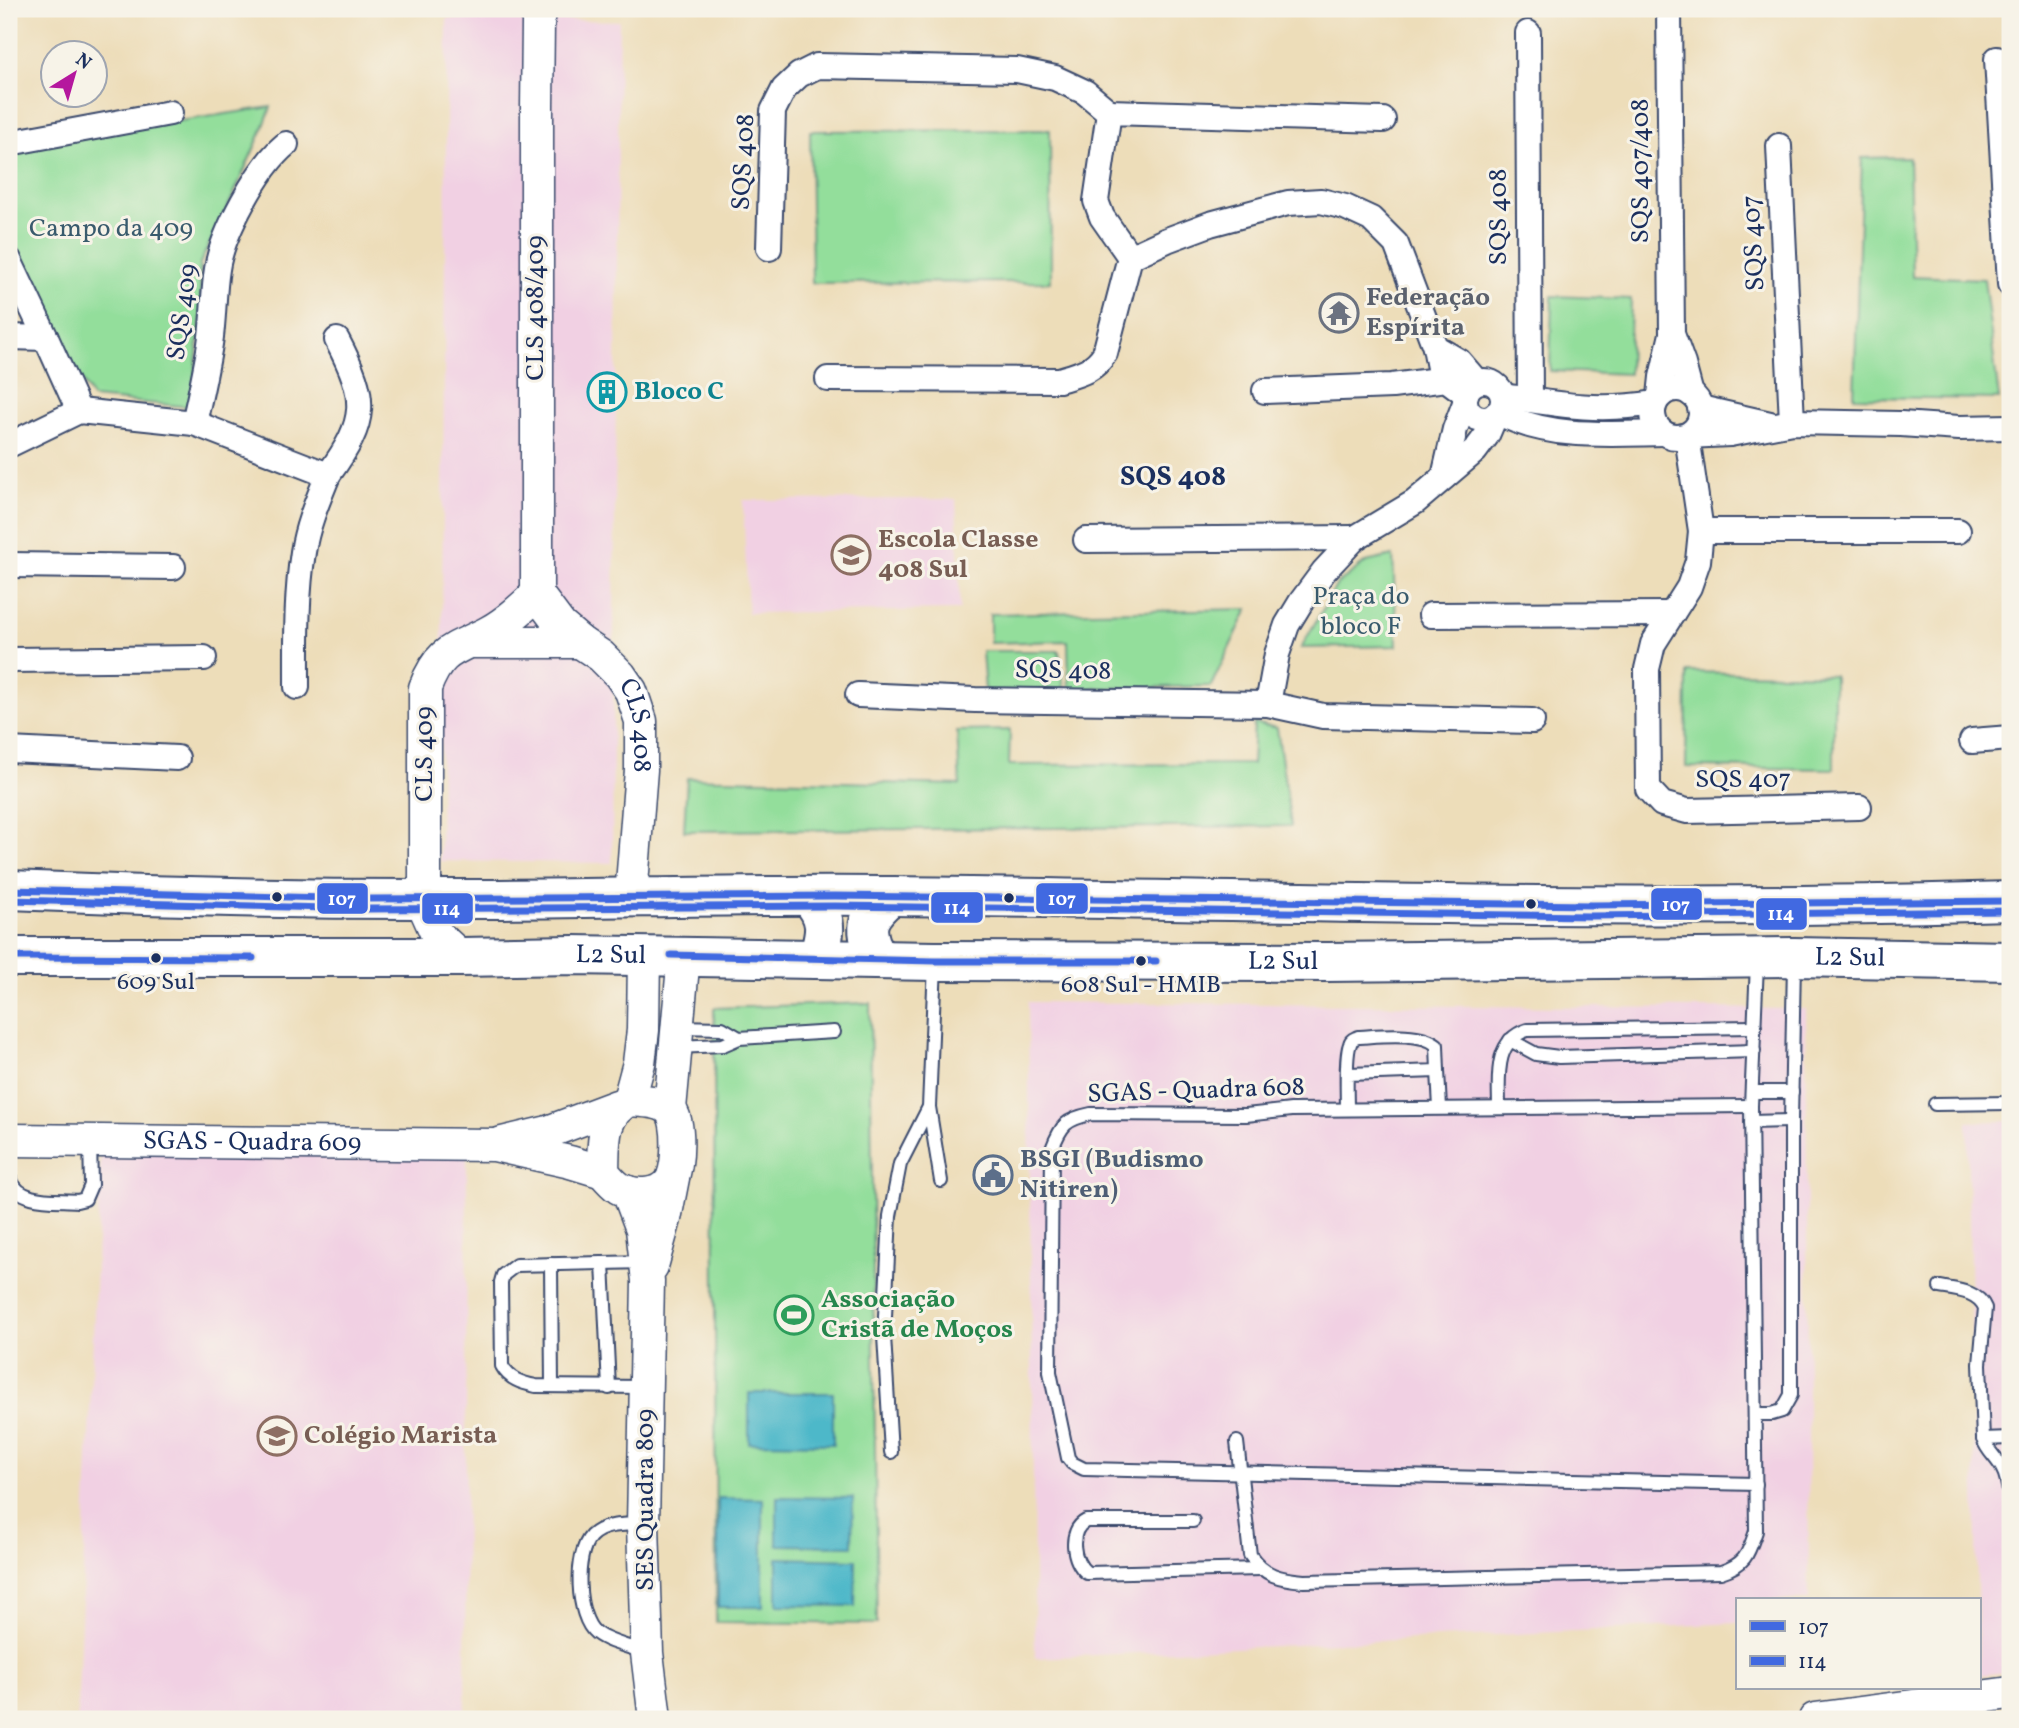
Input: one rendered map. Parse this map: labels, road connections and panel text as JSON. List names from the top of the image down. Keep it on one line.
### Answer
{"streets":{"main road":["L2 Sul"],"street":["SQS 408","SQS 407/408","SQS 407","CLS 408/409","SQS 409","CLS 408","CLS 409","SGAS - Quadra 609","SES Quadra 809"],"lane":["SGAS - Quadra 608"]},"crossings":[["SQS 407/408","SQS 407"],["CLS 408/409","CLS 408"],["CLS 408/409","CLS 409"],["CLS 408","CLS 409"],["CLS 408","L2 Sul"],["CLS 409","L2 Sul"],["SGAS - Quadra 609","SES Quadra 809"]],"districts":["SQS 408"],"parks":["Campo da 409","Praça do bloco F"],"places":{"temple":["Federação Espírita"],"building":["Bloco C"],"school or university":["Escola Classe 408 Sul","Colégio Marista"],"other":["609 Sul","608 Sul - HMIB"],"public building":["BSGI (Budismo Nitiren)"],"sports":["Associação Cristã de Moços"]},"lines":["transit line 107","transit line 114"],"legend":["107","114"],"north":"top right"}
